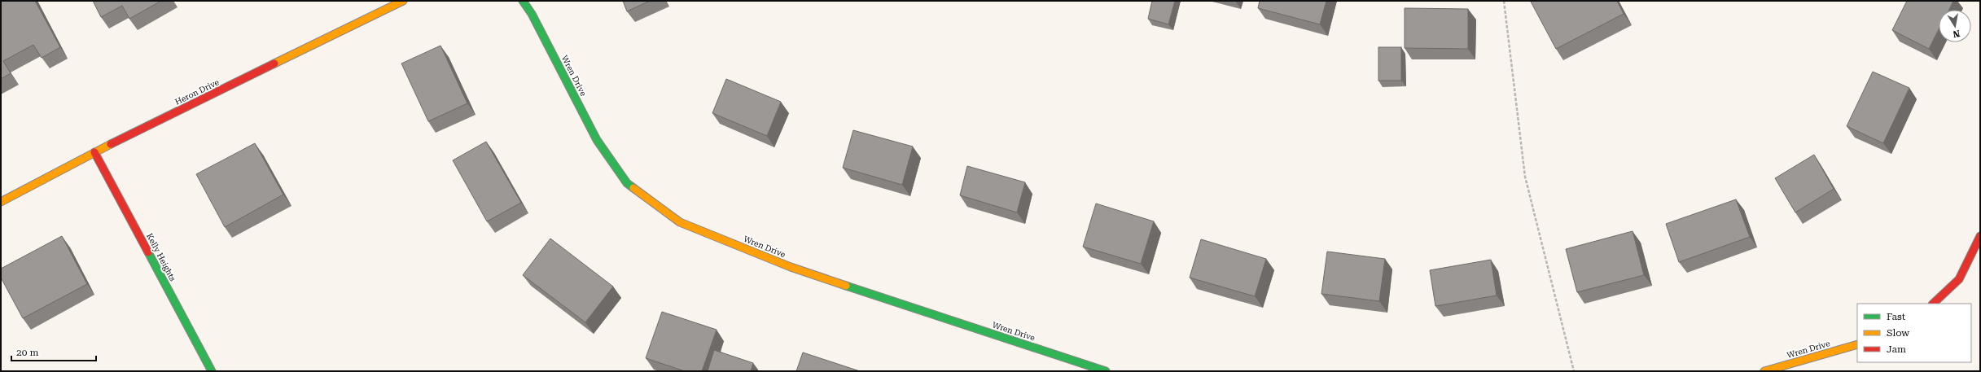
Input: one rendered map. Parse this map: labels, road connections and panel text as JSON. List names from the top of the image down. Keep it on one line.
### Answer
{"streets":{"street":["Wren Drive","Heron Drive","Kelly Heights"]},"crossings":[["Heron Drive","Kelly Heights"]],"legend":["Fast","Slow","Jam"],"scale_bar":"20 m","north":"bottom"}
